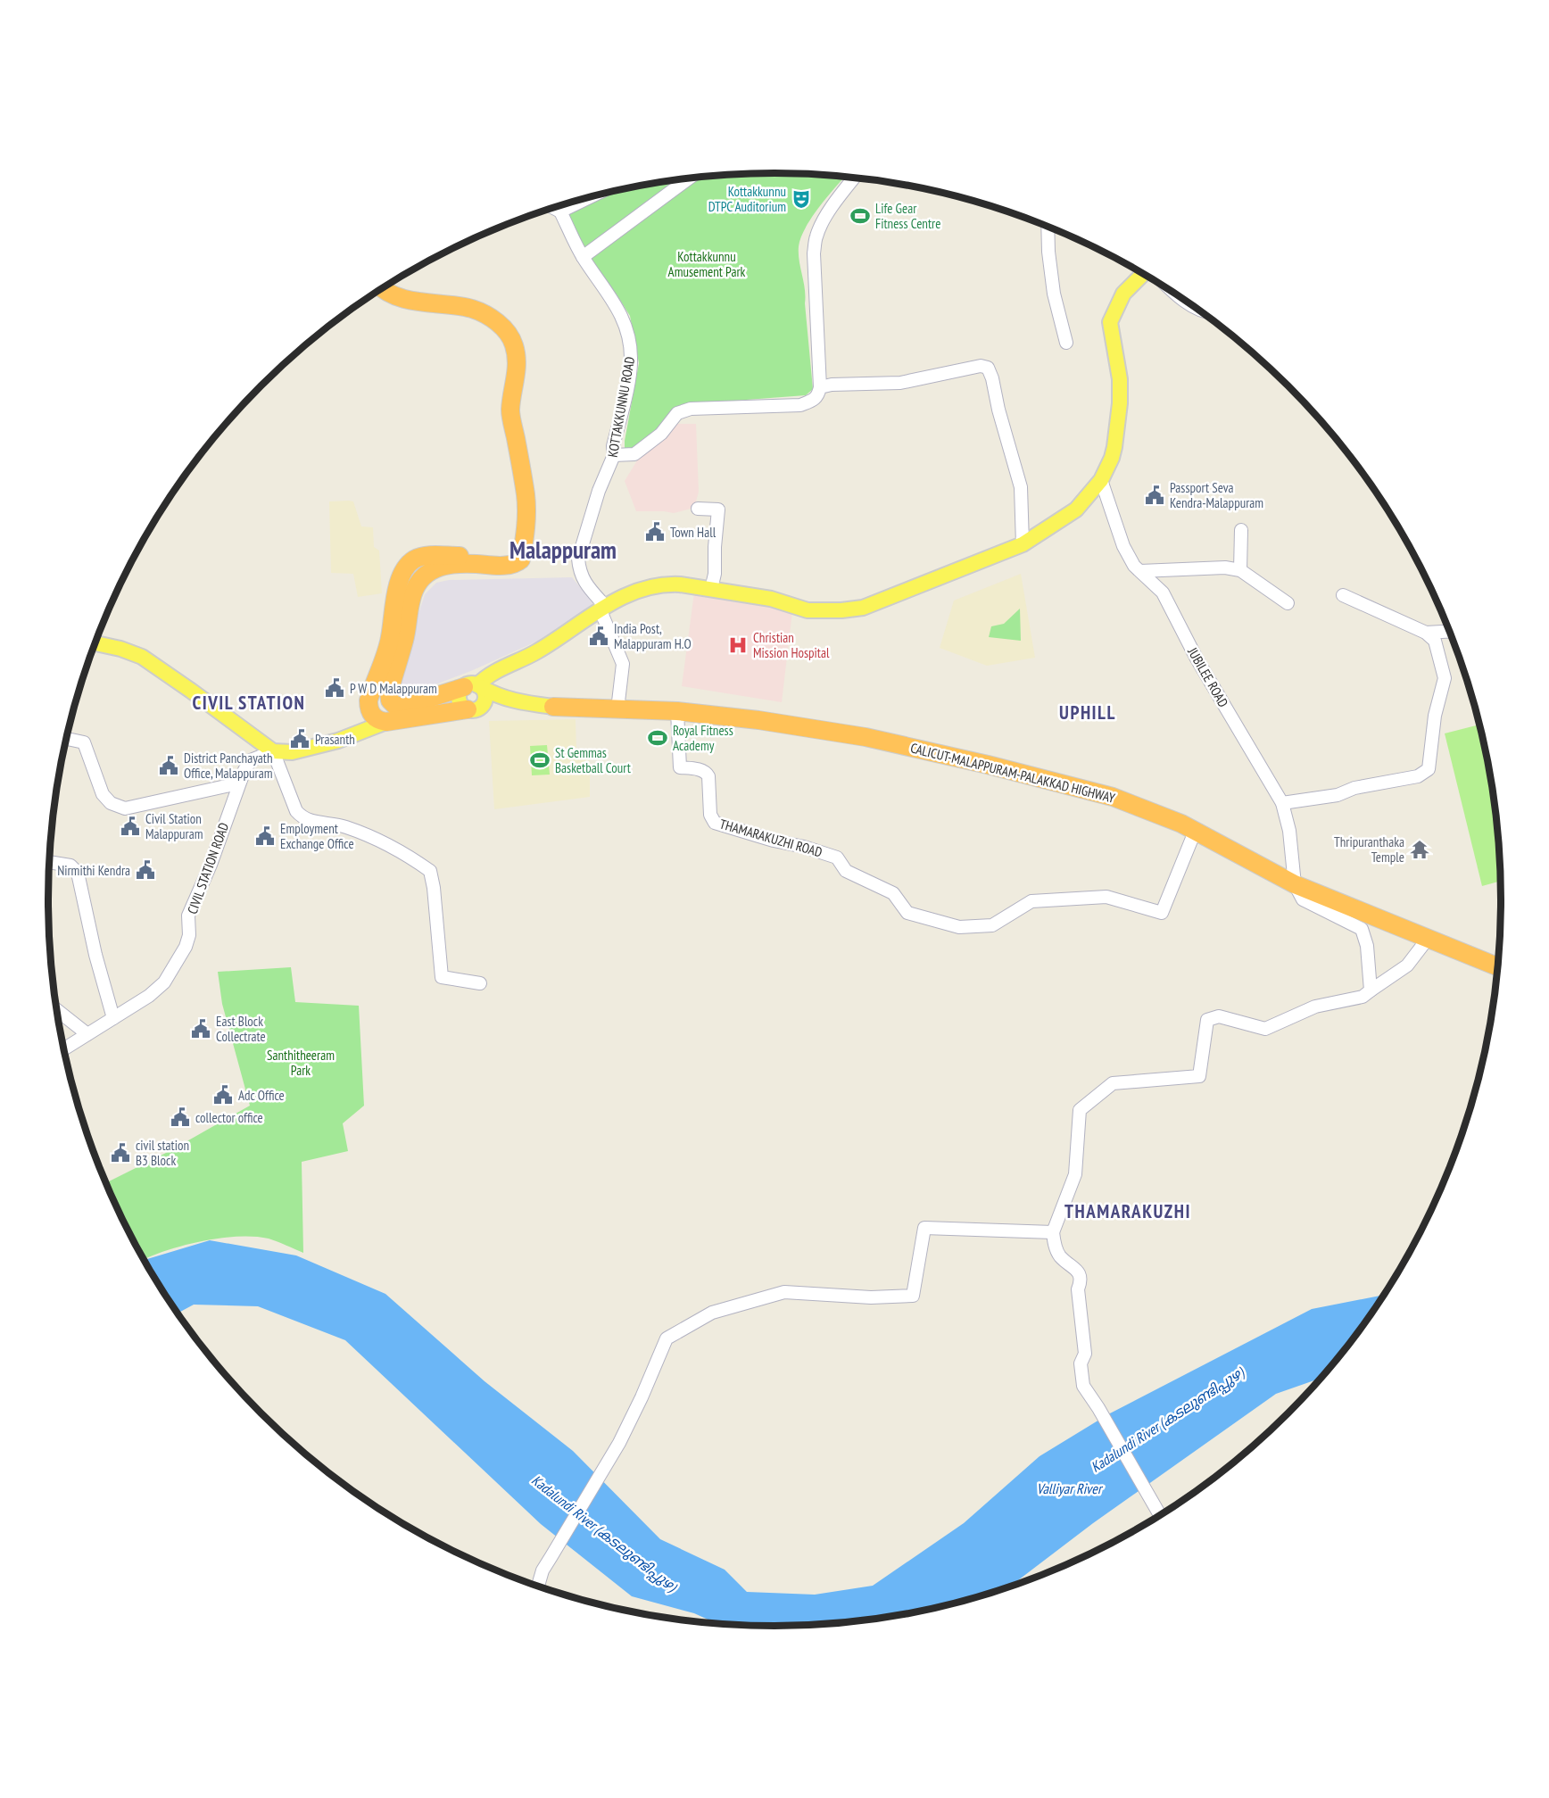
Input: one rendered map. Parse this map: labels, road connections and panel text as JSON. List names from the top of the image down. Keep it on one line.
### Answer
{"streets":{"highway":["CALICUT-MALAPPURAM-PALAKKAD HIGHWAY"],"street":["KOTTAKKUNNU ROAD","JUBILEE ROAD","THAMARAKUZHI ROAD","CIVIL STATION ROAD"]},"crossings":[["KOTTAKKUNNU ROAD","CALICUT-MALAPPURAM-PALAKKAD HIGHWAY"],["JUBILEE ROAD","CALICUT-MALAPPURAM-PALAKKAD HIGHWAY"],["CALICUT-MALAPPURAM-PALAKKAD HIGHWAY","THAMARAKUZHI ROAD"]],"districts":["Malappuram","CIVIL STATION","UPHILL","THAMARAKUZHI"],"water":["Kadalundi River (കടലുണ്ടിപ്പുഴ)","Valliyar River"],"parks":["Kottakkunnu Amusement Park","Santhitheeram Park"],"places":{"theatre":["Kottakkunnu DTPC Auditorium"],"sports":["Life Gear Fitness Centre","Royal Fitness Academy","St Gemmas Basketball Court"],"public building":["Passport Seva Kendra-Malappuram","Town Hall","India Post, Malappuram H.O","P W D Malappuram","Prasanth","District Panchayath Office, Malappuram","Civil Station Malappuram","Employment Exchange Office","Nirmithi Kendra","East Block Collectrate","Adc Office","collector office","civil station B3 Block"],"hospital":["Christian Mission Hospital"],"temple":["Thripuranthaka Temple"]}}
